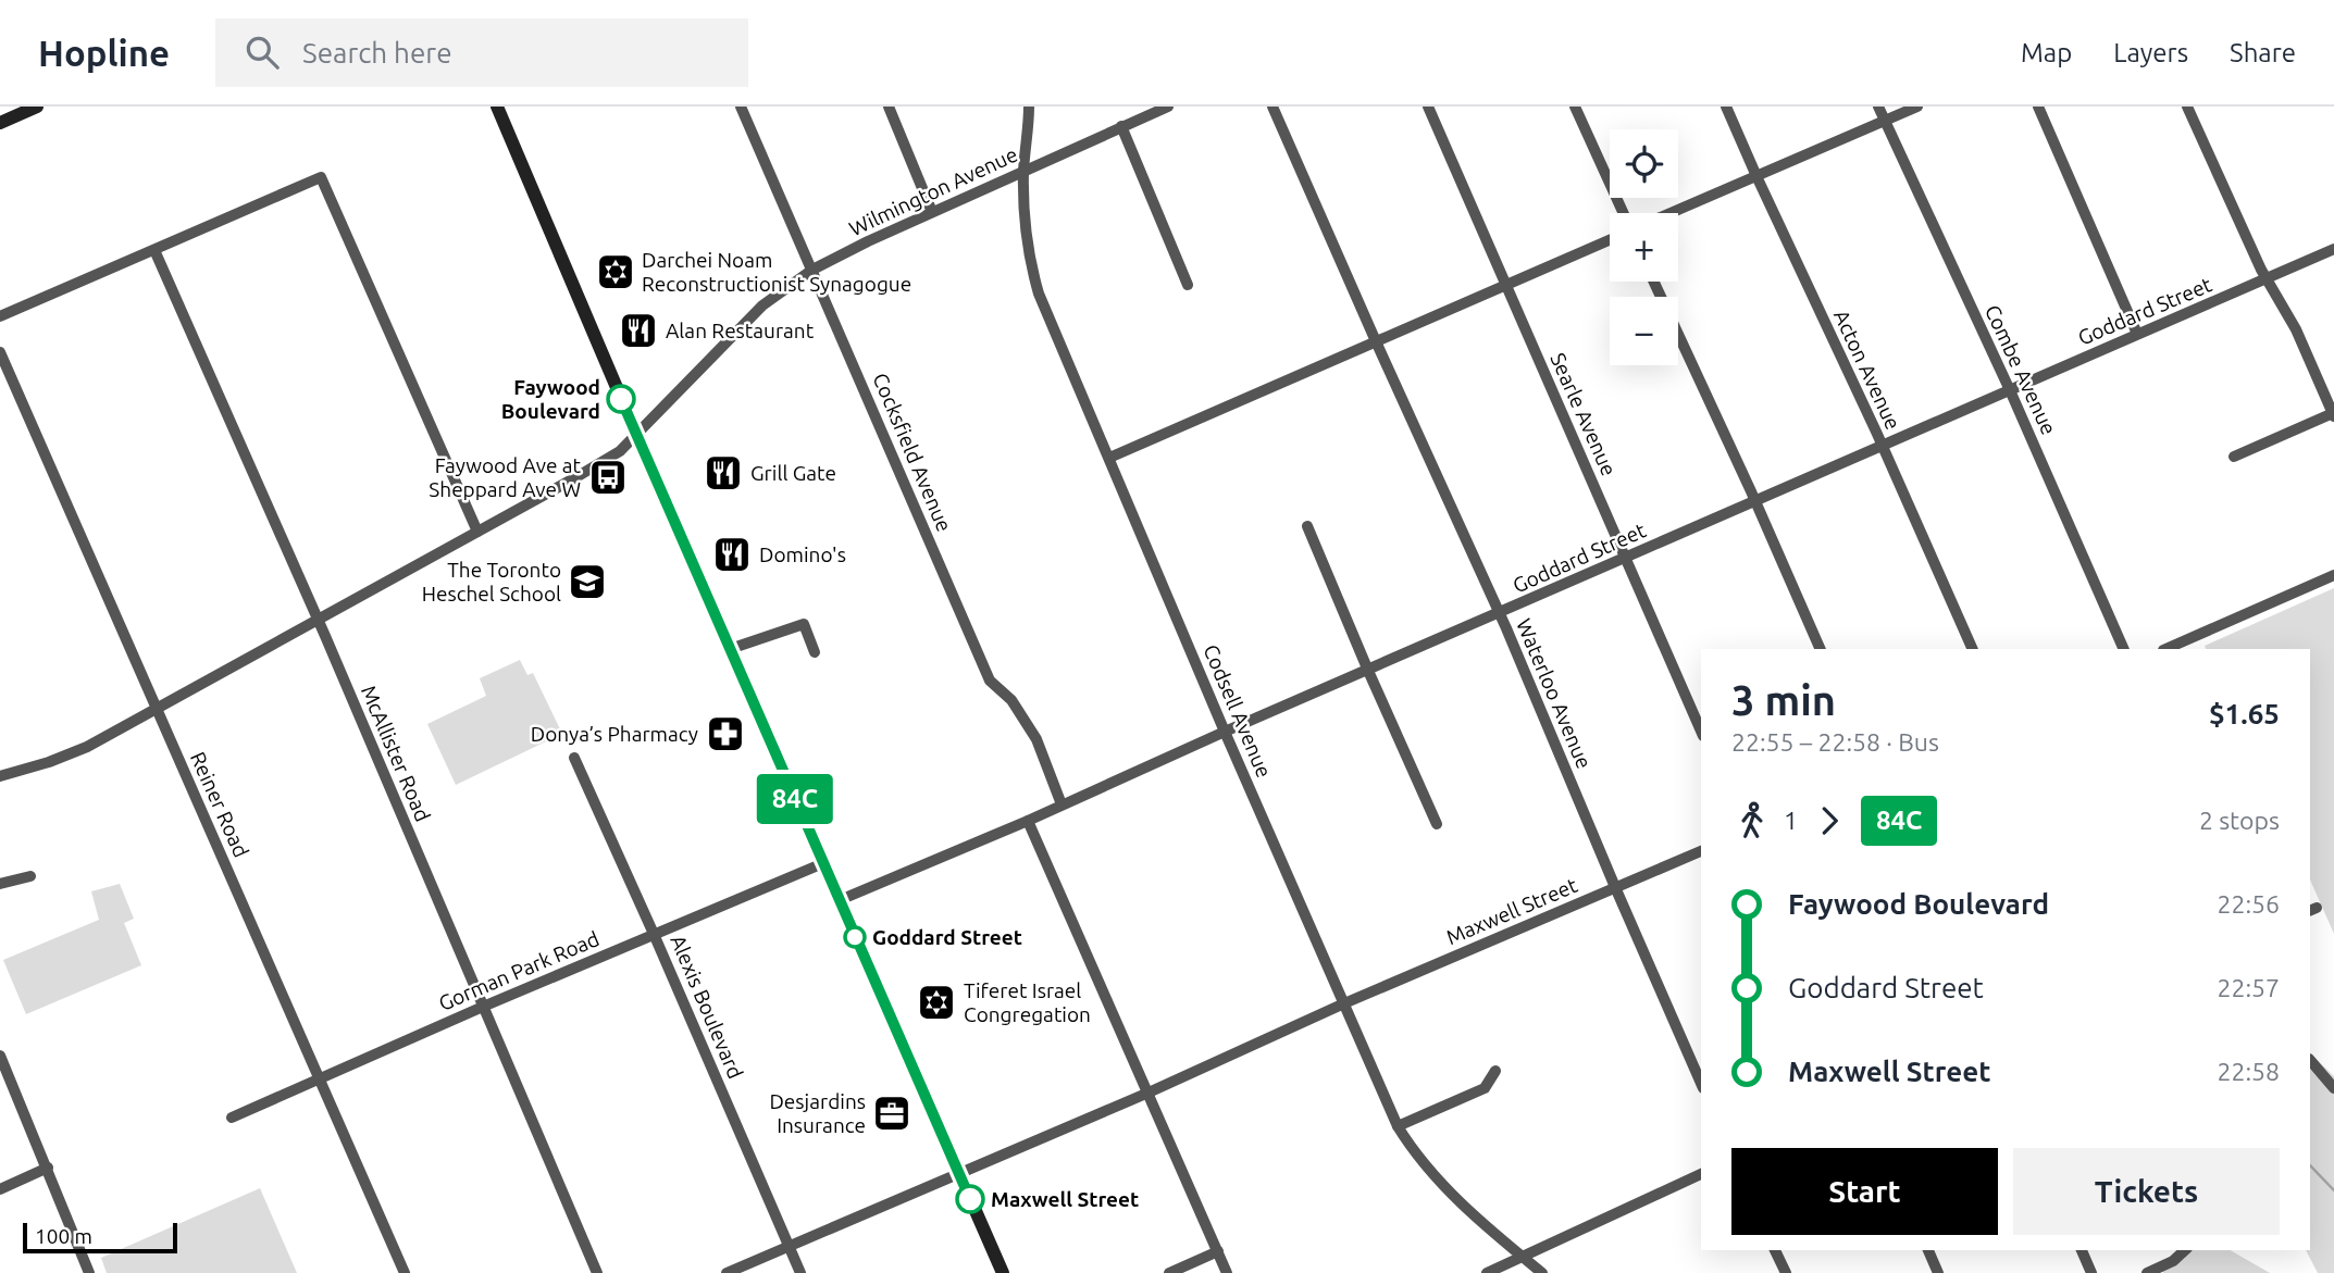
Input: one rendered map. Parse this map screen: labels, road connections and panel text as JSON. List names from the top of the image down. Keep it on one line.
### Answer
{"streets":{"street":["Wilmington Avenue","Goddard Street","Acton Avenue","Combe Avenue","Searle Avenue","Cocksfield Avenue","Waterloo Avenue","Codsell Avenue","McAllister Road","Reiner Road","Maxwell Street","Gorman Park Road","Alexis Boulevard"]},"crossings":[["Wilmington Avenue","Cocksfield Avenue"],["Wilmington Avenue","Codsell Avenue"],["Goddard Street","Acton Avenue"],["Goddard Street","Combe Avenue"],["Goddard Street","Searle Avenue"],["Goddard Street","Cocksfield Avenue"],["Goddard Street","Waterloo Avenue"],["Goddard Street","Codsell Avenue"],["Waterloo Avenue","Maxwell Street"],["Codsell Avenue","Maxwell Street"],["McAllister Road","Gorman Park Road"],["Reiner Road","Gorman Park Road"],["Maxwell Street","Alexis Boulevard"],["Gorman Park Road","Alexis Boulevard"]],"places":{"synagogue":["Darchei Noam Reconstructionist Synagogue","Tiferet Israel Congregation"],"restaurant":["Alan Restaurant","Grill Gate","Domino's"],"other":["Faywood Boulevard","Goddard Street","Maxwell Street"],"bus stop":["Faywood Ave at Sheppard Ave W"],"school or university":["The Toronto Heschel School"],"pharmacy":["Donya’s Pharmacy"],"office":["Desjardins Insurance"]},"lines":["bus line 84C"],"scale_bar":"100 m","page":{"header":"Hopline","search":"Search here","nav":["Map","Layers","Share"],"on_map":"84C","map_buttons":["+","−"],"heading":["3 min","22:55 – 22:58 · Bus","$1.65"],"legs":["1","84C","2 stops"],"list":[{"name":"Faywood Boulevard","value":"22:56"},{"name":"Goddard Street","value":"22:57"},{"name":"Maxwell Street","value":"22:58"}],"buttons":["Start","Tickets"],"scale":"100 m"}}
